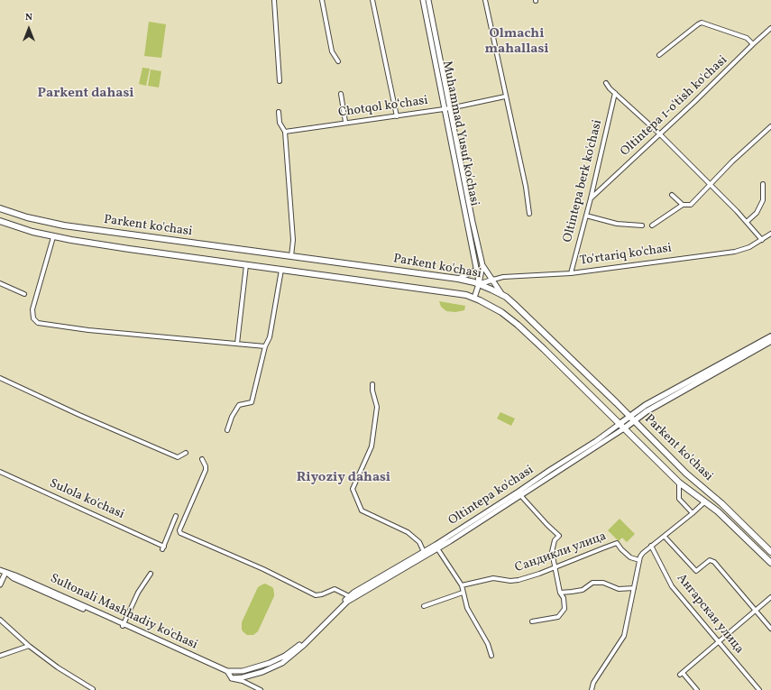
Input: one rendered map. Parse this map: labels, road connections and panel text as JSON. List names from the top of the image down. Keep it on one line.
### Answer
{"streets":{"main road":["Parkent ko'chasi","Oltintepa ko'chasi"],"street":["Oltintepa 1-o'tish ko'chasi","Chotqol koʻchasi","Muhammad Yusuf ko'chasi","Oltintepa berk ko'chasi","To'rtariq ko'chasi","Sulola ko'chasi","Сандикли улица","Sultonali Mashhadiy ko'chasi","Ангарская улица"]},"crossings":[["Oltintepa 1-o'tish ko'chasi","Oltintepa berk ko'chasi"],["Chotqol koʻchasi","Muhammad Yusuf ko'chasi"],["Muhammad Yusuf ko'chasi","Parkent ko'chasi"],["Muhammad Yusuf ko'chasi","To'rtariq ko'chasi"],["Oltintepa berk ko'chasi","To'rtariq ko'chasi"],["Parkent ko'chasi","To'rtariq ko'chasi"],["Parkent ko'chasi","Oltintepa ko'chasi"],["Oltintepa ko'chasi","Sultonali Mashhadiy ko'chasi"]],"districts":["Olmachi mahallasi","Parkent dahasi","Riyoziy dahasi"],"north":"top"}
